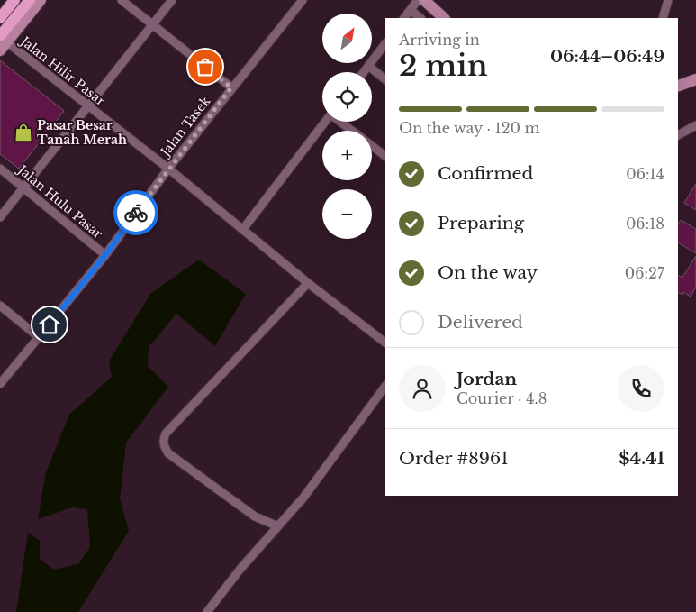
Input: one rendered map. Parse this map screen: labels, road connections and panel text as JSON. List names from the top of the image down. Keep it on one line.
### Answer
{"streets":{"street":["Jalan Hilir Pasar","Jalan Tasek","Jalan Hulu Pasar"]},"crossings":[["Jalan Hilir Pasar","Jalan Tasek"],["Jalan Tasek","Jalan Hulu Pasar"]],"places":{"shop":["Pasar Besar Tanah Merah"]},"north":"top right","page":{"map_buttons":["+","−"],"heading":["2 min","Arriving in","06:44–06:49"],"panel":["Jordan","Courier · 4.8","Order #8961","$4.41"],"bar":"On the way · 120 m","list":[["Confirmed","06:14"],["Preparing","06:18"],["On the way","06:27"],"Delivered"]}}
